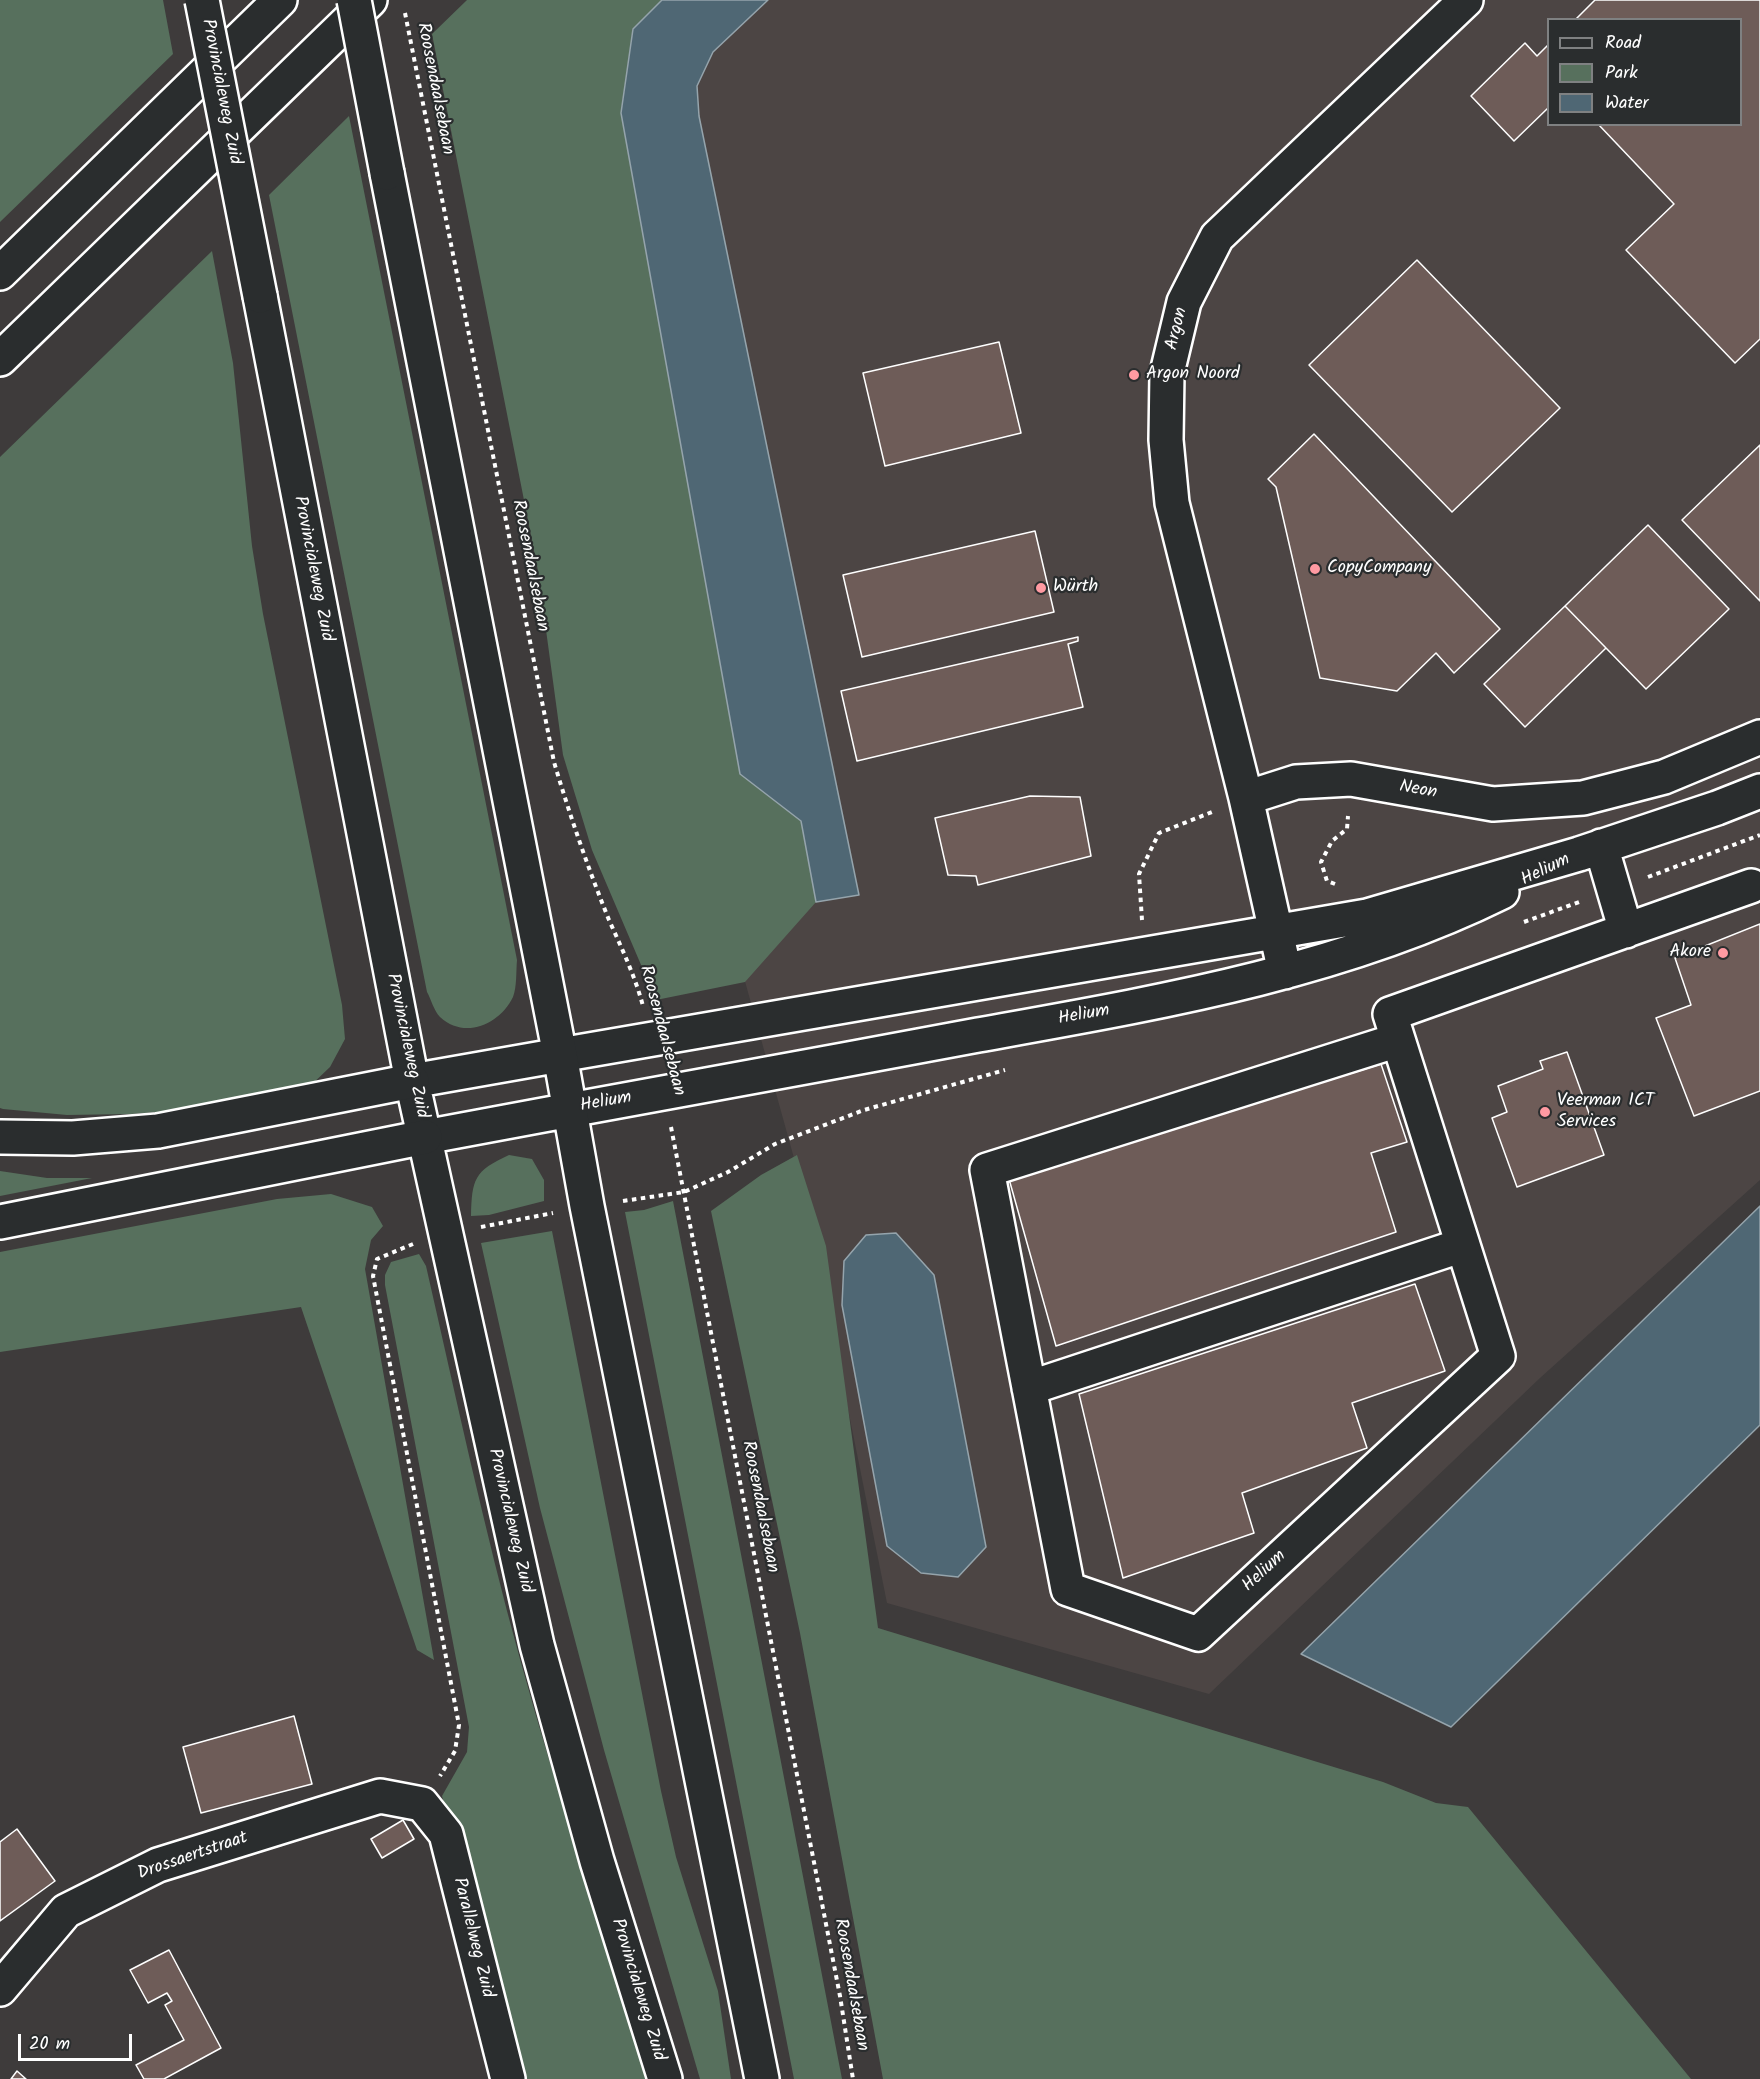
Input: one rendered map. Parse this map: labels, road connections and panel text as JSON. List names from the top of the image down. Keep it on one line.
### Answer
{"streets":{"main road":["Provincialeweg Zuid","Argon","Neon","Helium","Drossaertstraat","Parallelweg Zuid"],"path":["Roosendaalsebaan"]},"crossings":[["Roosendaalsebaan","Helium"],["Provincialeweg Zuid","Helium"],["Argon","Neon"],["Drossaertstraat","Parallelweg Zuid"]],"places":["Argon Noord","CopyCompany","Würth","Akore","Veerman ICT Services"],"legend":["Road","Park","Water"],"scale_bar":"20 m"}
